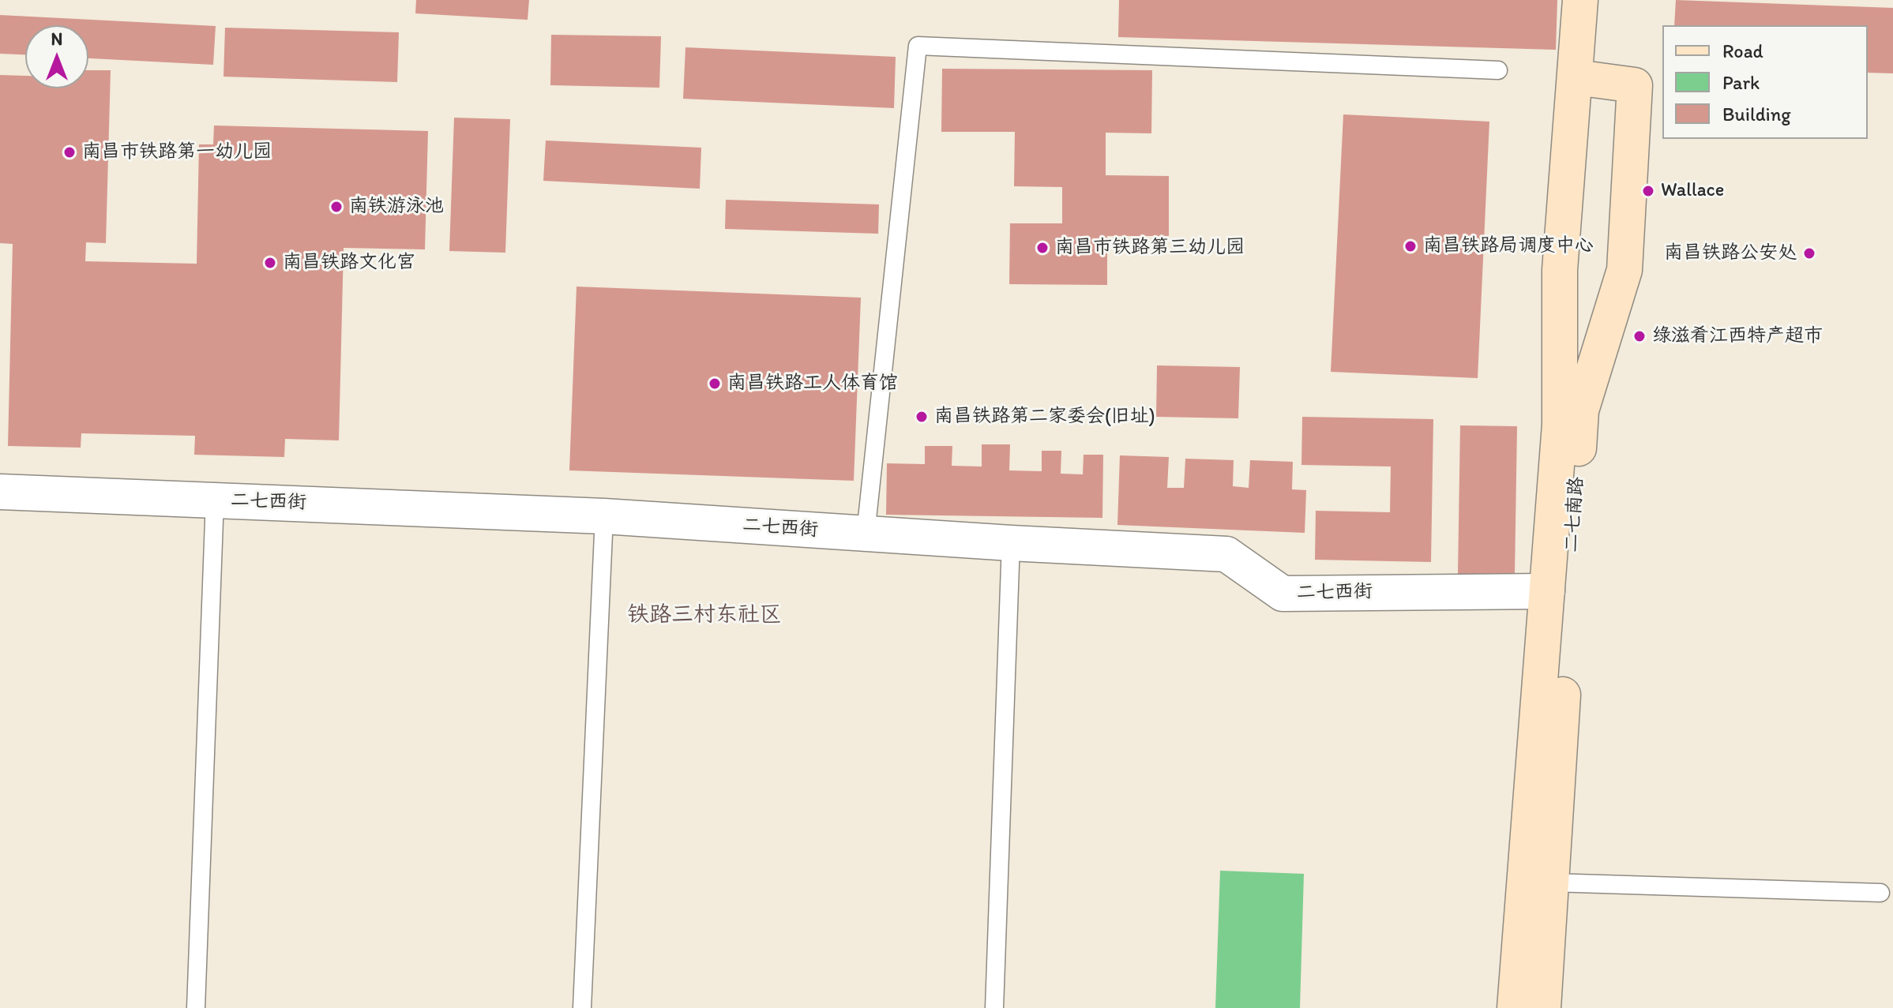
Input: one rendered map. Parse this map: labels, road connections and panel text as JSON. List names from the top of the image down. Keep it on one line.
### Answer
{"streets":{"main road":["二七南路"],"street":["二七西街"]},"crossings":[["二七西街","二七南路"]],"districts":["铁路三村东社区"],"places":["南昌市铁路第一幼儿园","Wallace","南铁游泳池","南昌铁路局调度中心","南昌市铁路第三幼儿园","南昌铁路公安处","南昌铁路文化宫","绿滋肴江西特产超市","南昌铁路工人体育馆","南昌铁路第二家委会(旧址)"],"legend":["Road","Park","Building"],"north":"top"}
